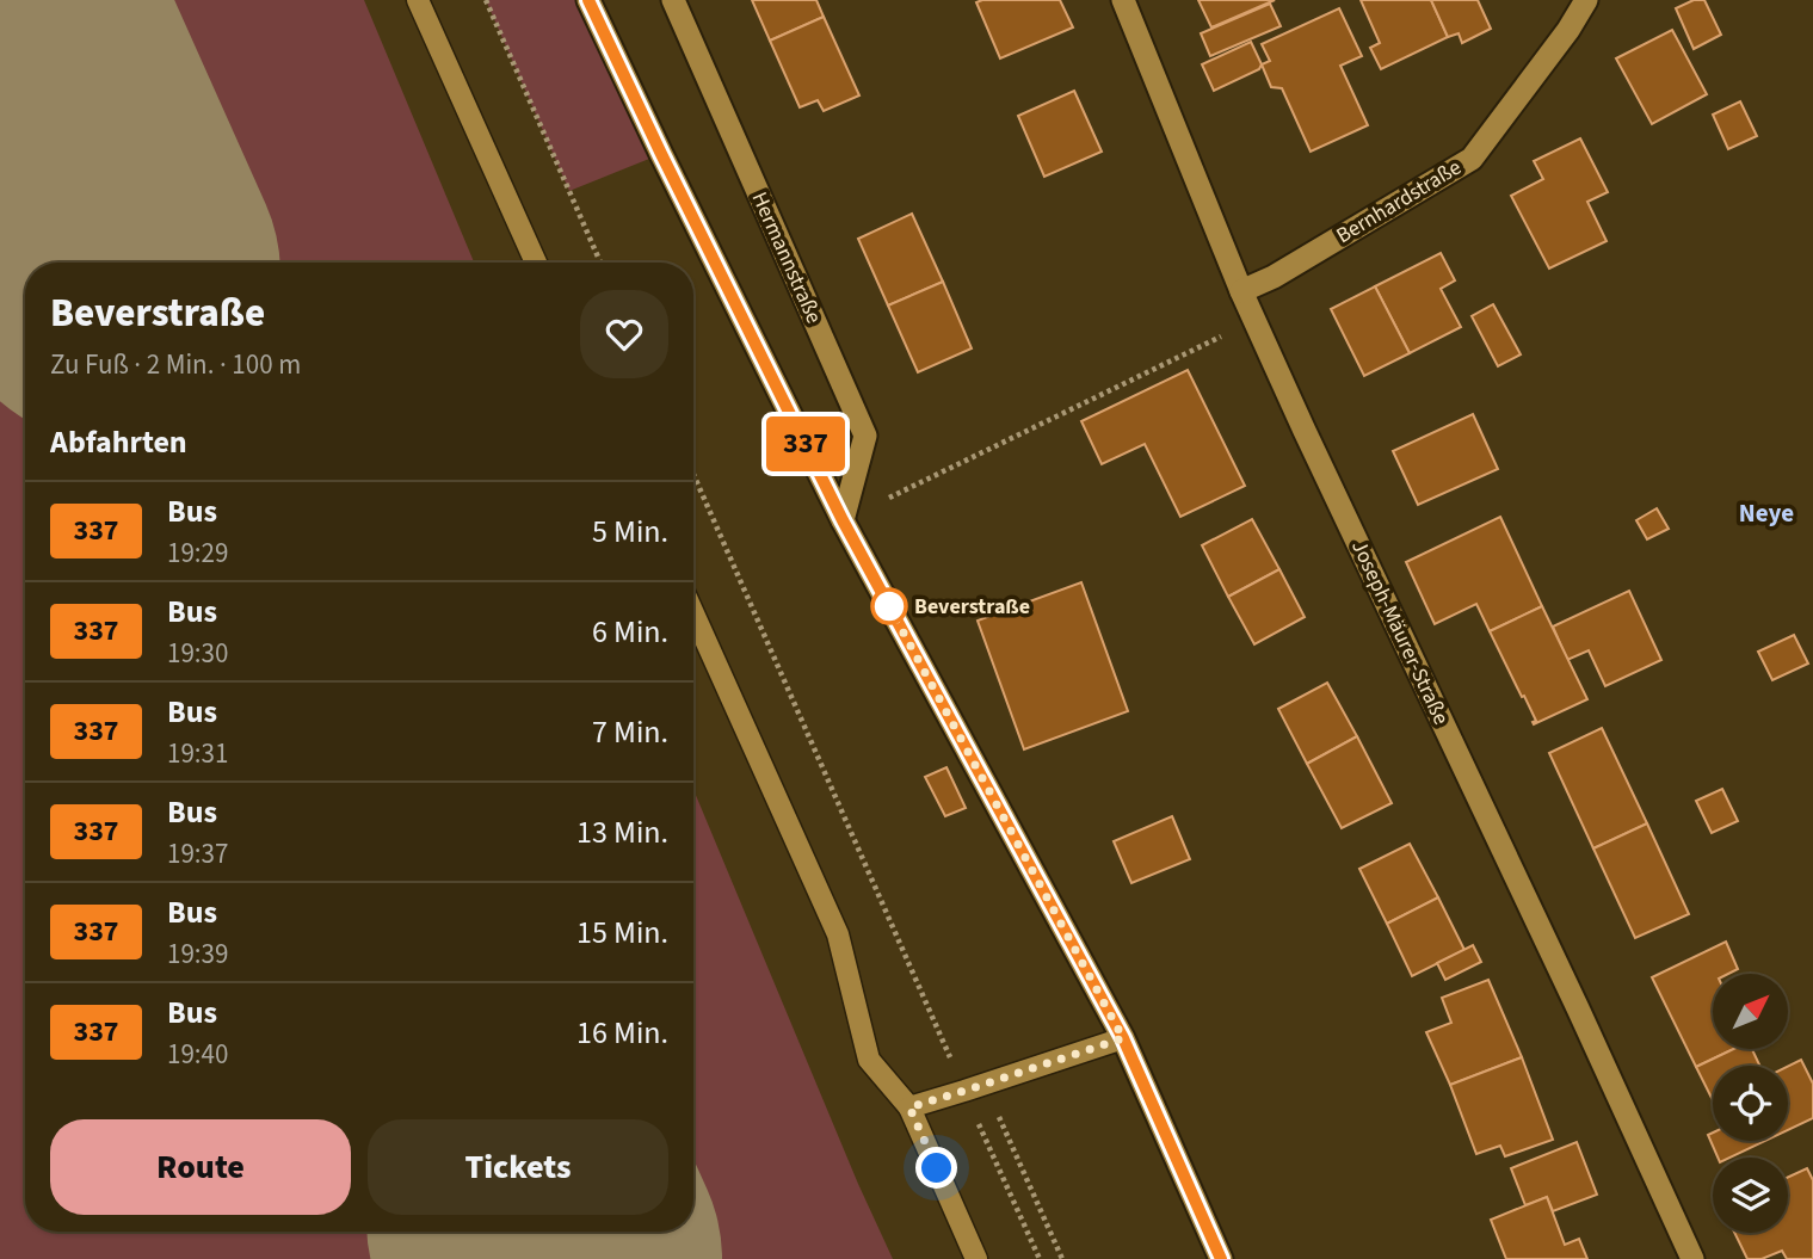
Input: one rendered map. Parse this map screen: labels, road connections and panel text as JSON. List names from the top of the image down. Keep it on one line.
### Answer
{"streets":{"street":["Bernhardstraße","Hermannstraße","Joseph-Mäurer-Straße"]},"crossings":[["Bernhardstraße","Joseph-Mäurer-Straße"]],"districts":["Neye"],"places":["Beverstraße"],"lines":["bus line 337"],"north":"top right","page":{"on_map":"337","heading":[["Beverstraße","Zu Fuß · 2 Min. · 100 m"],"Abfahrten"],"list":[{"mark":"337","name":"Bus","note":"19:29","value":"5 Min."},{"mark":"337","name":"Bus","note":"19:30","value":"6 Min."},{"mark":"337","name":"Bus","note":"19:31","value":"7 Min."},{"mark":"337","name":"Bus","note":"19:37","value":"13 Min."},{"mark":"337","name":"Bus","note":"19:39","value":"15 Min."},{"mark":"337","name":"Bus","note":"19:40","value":"16 Min."}],"buttons":["Route","Tickets"]}}
